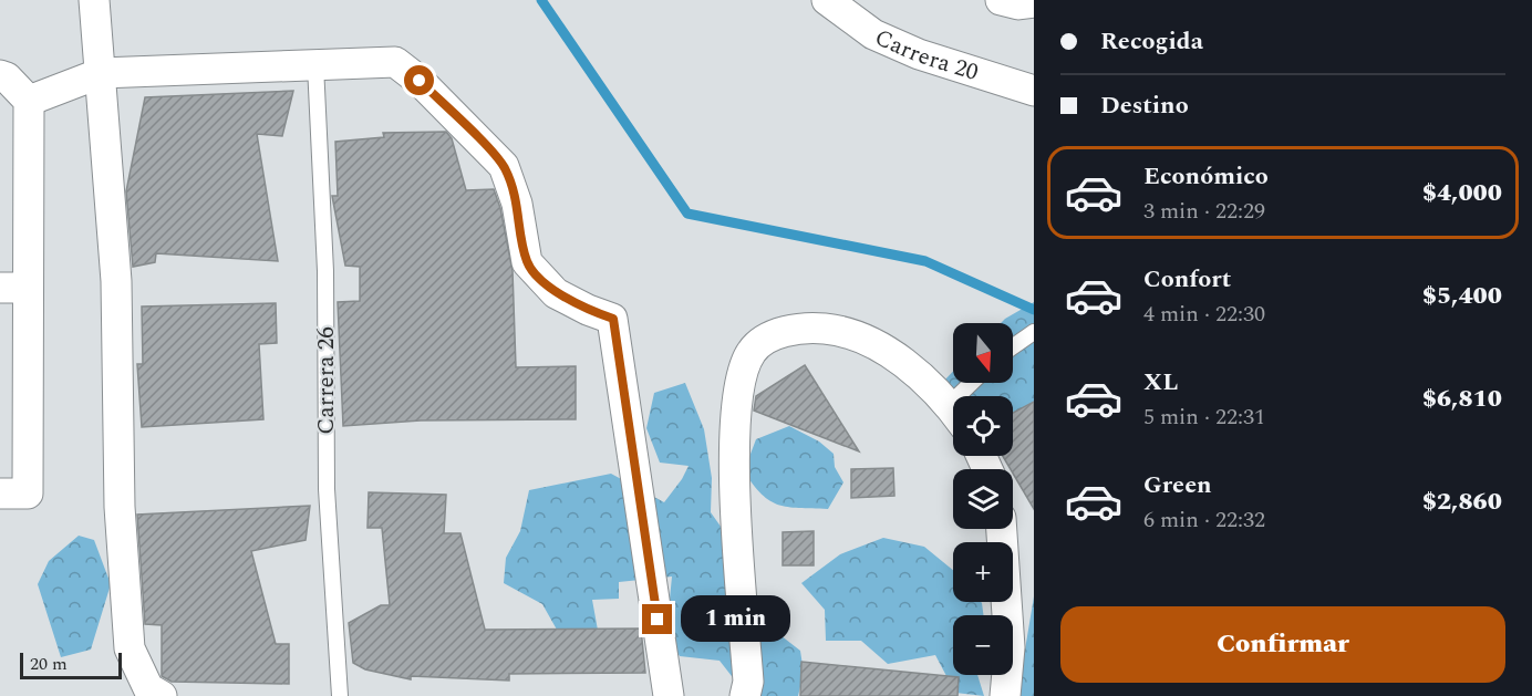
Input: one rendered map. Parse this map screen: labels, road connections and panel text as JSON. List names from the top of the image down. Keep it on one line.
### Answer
{"streets":{"street":["Carrera 20"],"lane":["Carrera 26"]},"scale_bar":"20 m","north":"bottom","page":{"banner":["Recogida","Destino"],"list":[{"name":"Económico","note":"3 min · 22:29","value":"$4,000"},{"name":"Confort","note":"4 min · 22:30","value":"$5,400"},{"name":"XL","note":"5 min · 22:31","value":"$6,810"},{"name":"Green","note":"6 min · 22:32","value":"$2,860"}],"map_buttons":["+","−"],"buttons":"Confirmar","bubble":"1 min","scale":"20 m"}}
